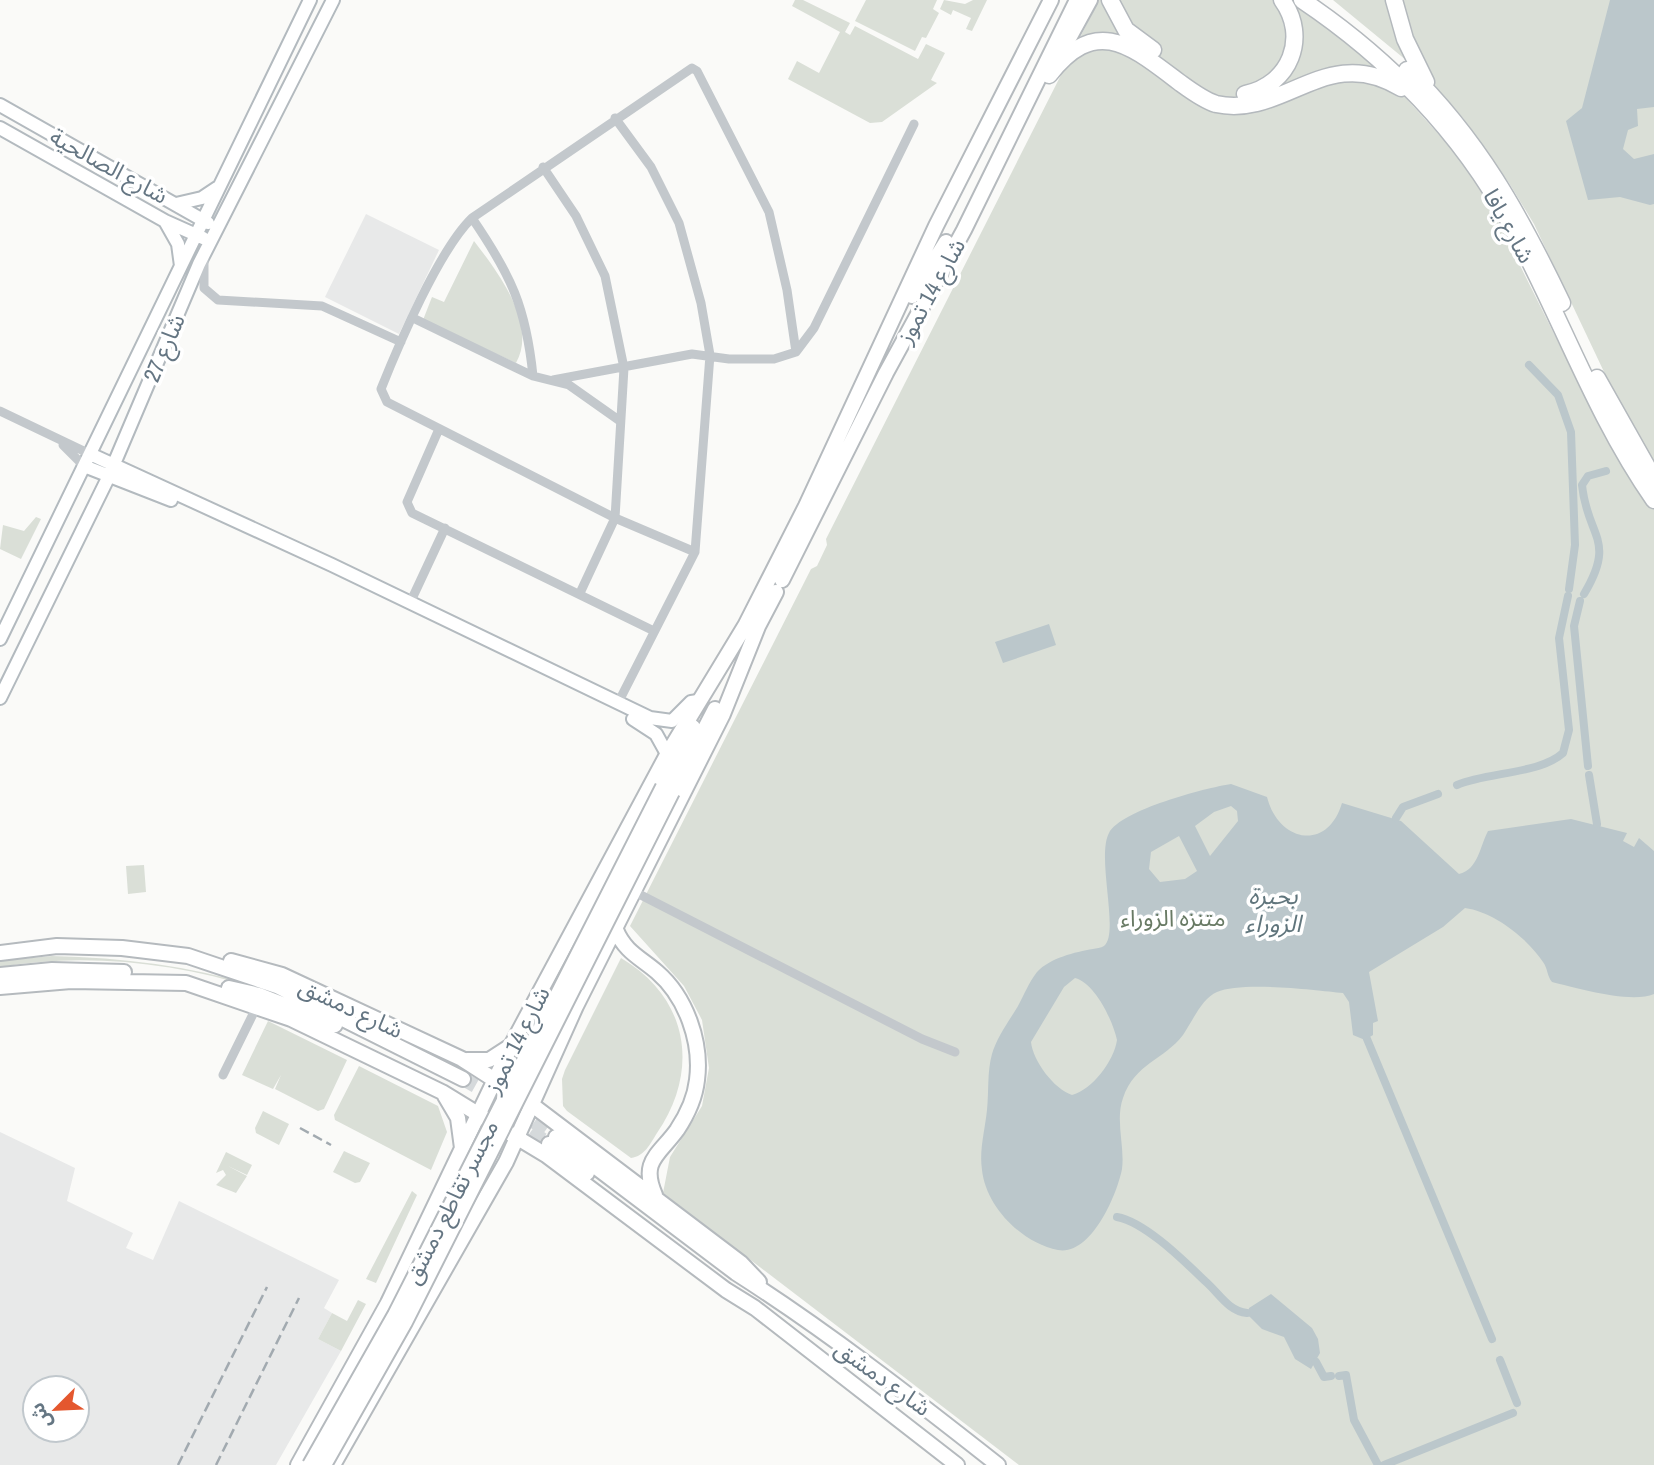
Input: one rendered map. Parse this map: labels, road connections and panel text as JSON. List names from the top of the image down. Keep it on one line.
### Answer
{"streets":{"highway":["شارع يافا"],"main road":["شارع الصالحية","شارع 14 تموز","شارع 27","شارع دمشق","مجسر تقاطع دمشق"]},"crossings":[["شارع الصالحية","شارع 27"],["شارع 14 تموز","شارع دمشق"],["شارع 14 تموز","مجسر تقاطع دمشق"]],"water":["بحيرة الزوراء"],"parks":["متنزه الزوراء"],"north":"bottom left"}
